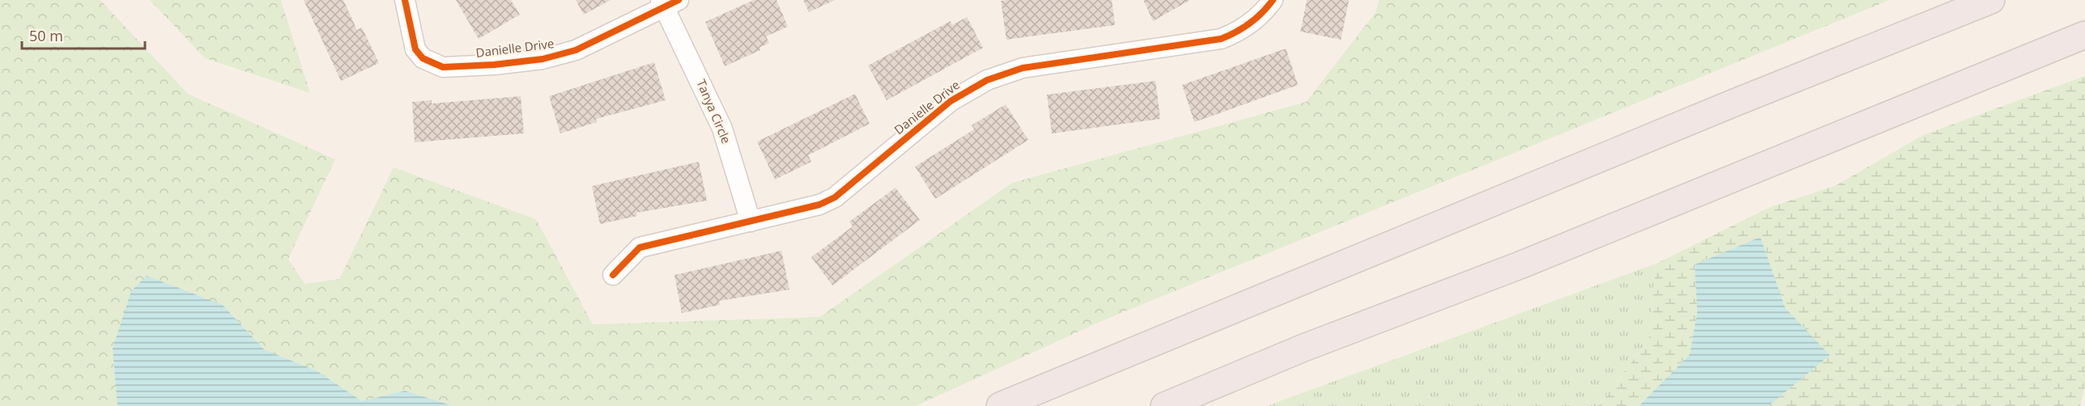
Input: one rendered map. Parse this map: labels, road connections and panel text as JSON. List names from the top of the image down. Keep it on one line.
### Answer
{"streets":{"street":["Danielle Drive","Tanya Circle"]},"crossings":[["Danielle Drive","Tanya Circle"]],"scale_bar":"50 m"}
